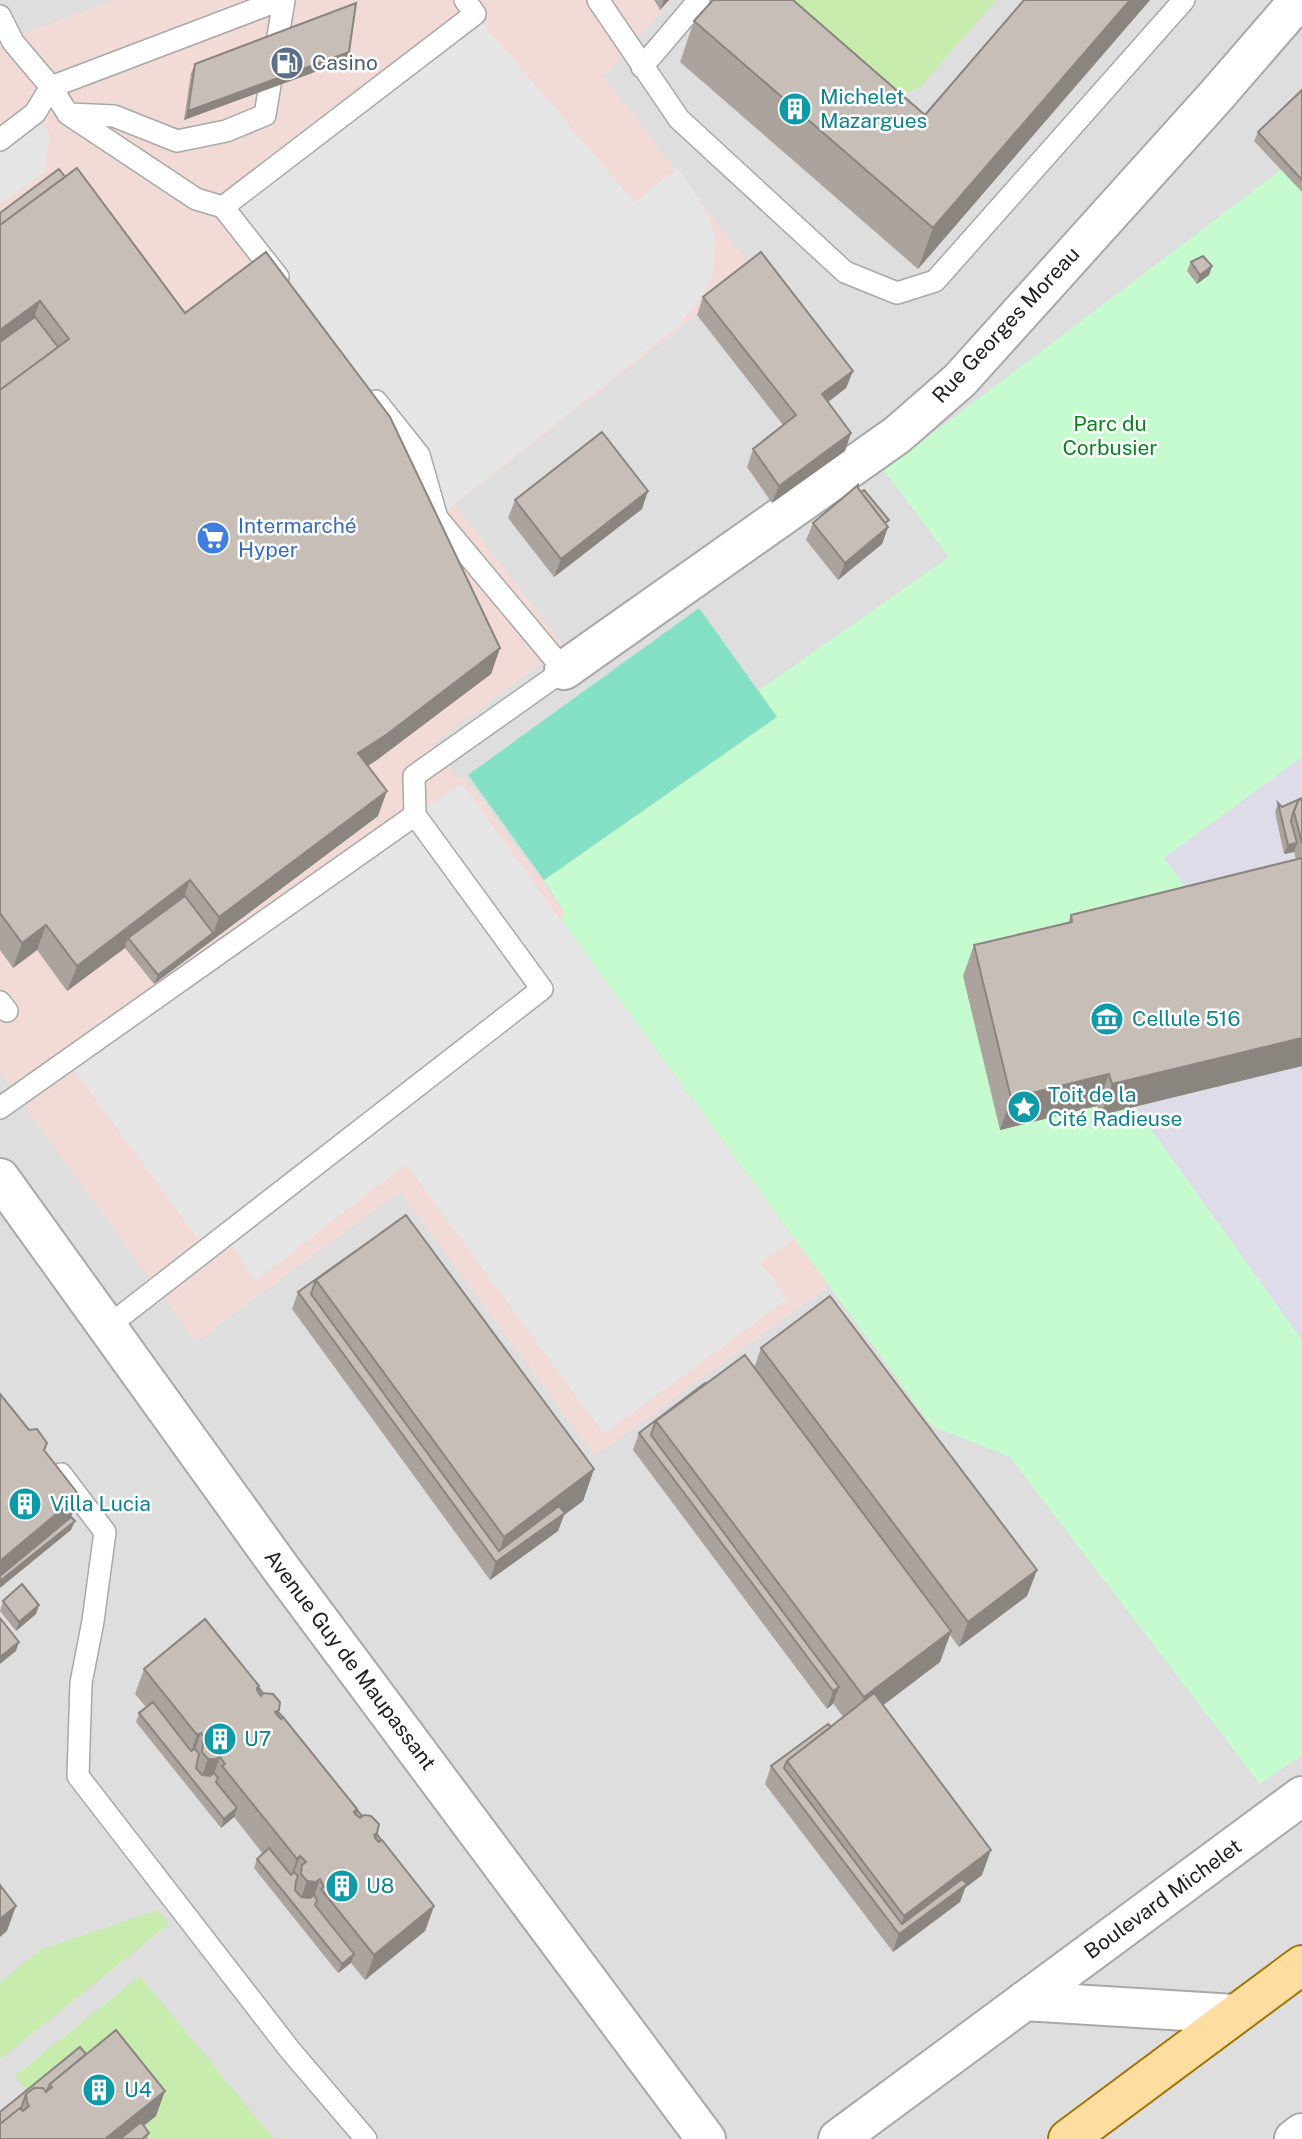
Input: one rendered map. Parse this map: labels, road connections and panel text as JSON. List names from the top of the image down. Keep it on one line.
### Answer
{"streets":{"street":["Rue Georges Moreau","Avenue Guy de Maupassant","Boulevard Michelet"]},"parks":["Parc du Corbusier"],"places":{"fuel station":["Casino"],"building":["Michelet Mazargues","Villa Lucia","U7","U8","U4"],"supermarket":["Intermarché Hyper"],"museum":["Cellule 516"],"place":["Toit de la Cité Radieuse"]}}
